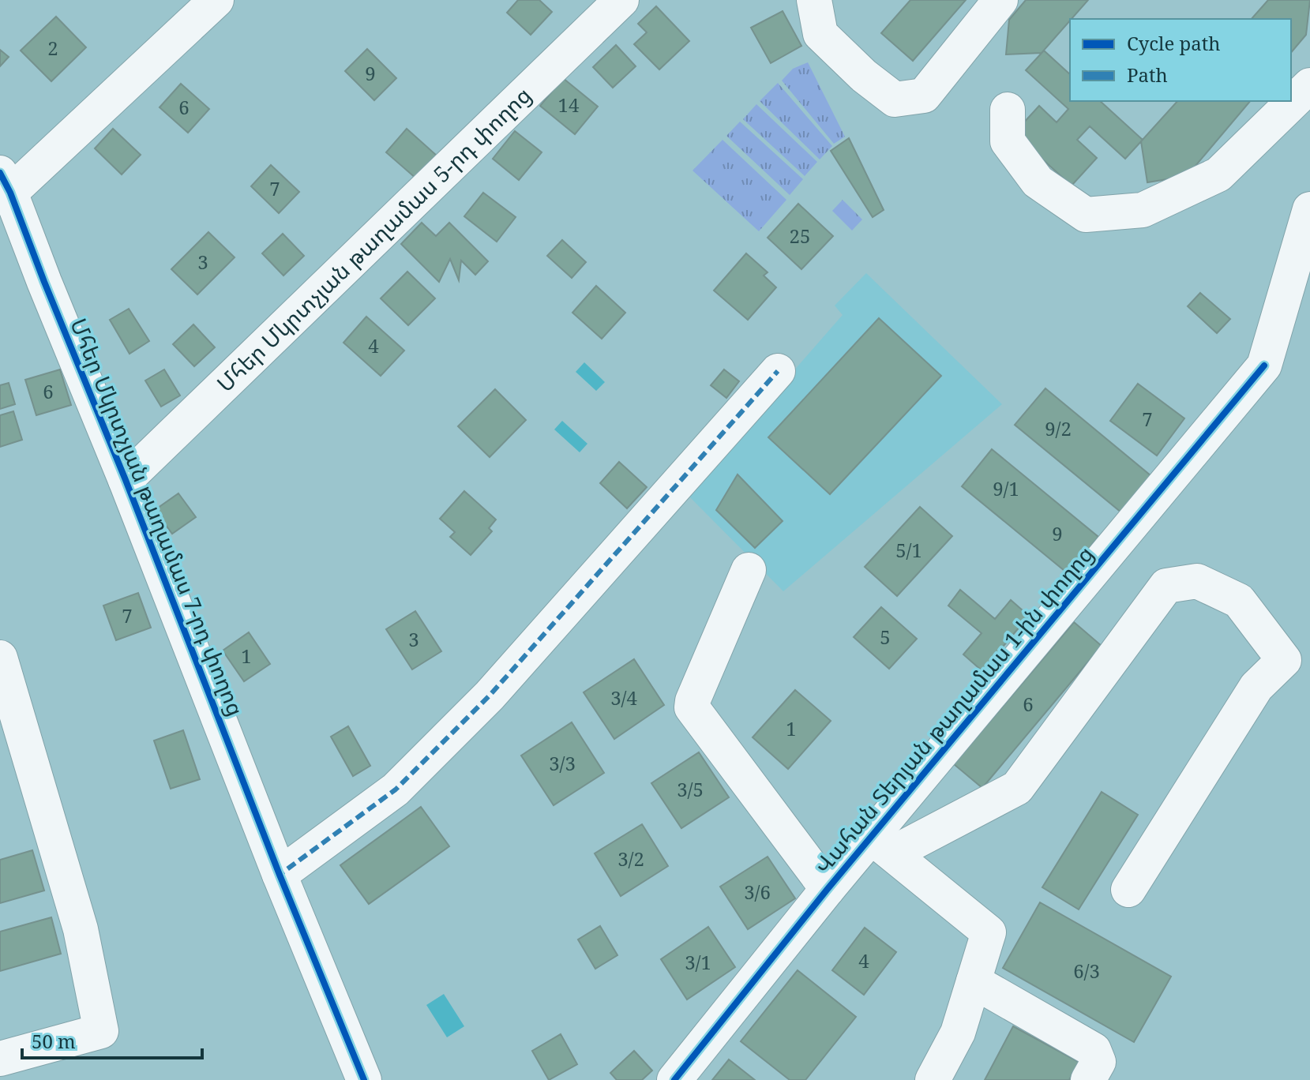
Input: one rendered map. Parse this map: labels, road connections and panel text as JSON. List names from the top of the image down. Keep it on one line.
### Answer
{"streets":{"street":["Մհեր Մկրտչյան թաղամաս 5-րդ փողոց","Մհեր Մկրտչյան թաղամաս 7-րդ փողոց","Վահան Տերյան թաղամաս 1-ին փողոց"]},"crossings":[["Մհեր Մկրտչյան թաղամաս 5-րդ փողոց","Մհեր Մկրտչյան թաղամաս 7-րդ փողոց"]],"house_numbers":["2","9","14","6","7","25","3","4","6","7","9/2","9/1","9","5/1","7","5","3","1","3/4","6","1","3/3","3/5","3/2","3/6","4","3/1","6/3"],"legend":["Cycle path","Path"],"scale_bar":"50 m"}
